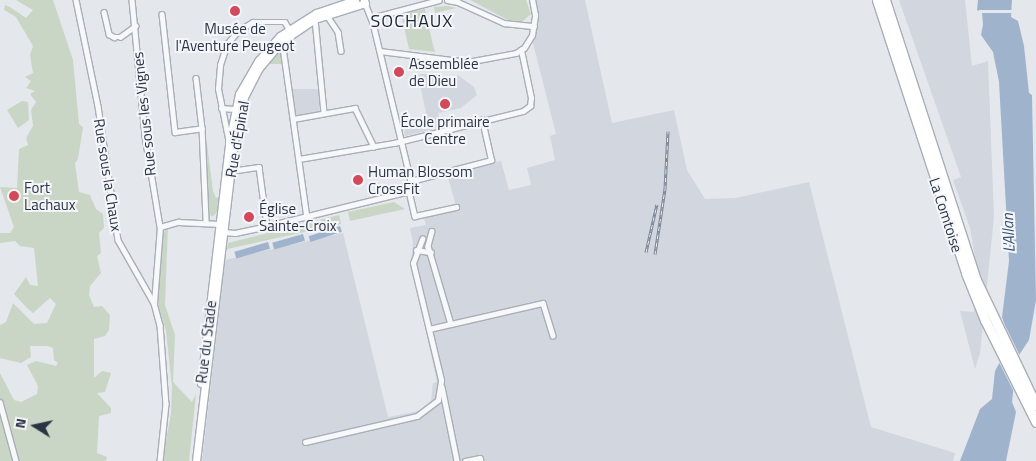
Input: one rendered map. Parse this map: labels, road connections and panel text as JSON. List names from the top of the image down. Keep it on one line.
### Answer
{"streets":{"highway":["La Comtoise"],"main road":["Rue d'Épinal","Rue du Stade"],"street":["Rue sous les Vignes","Rue sous la Chaux"]},"crossings":[["Rue sous les Vignes","Rue sous la Chaux"],["Rue d'Épinal","Rue du Stade"]],"districts":["SOCHAUX"],"water":["L'Allan"],"places":["Musée de l'Aventure Peugeot","Assemblée de Dieu","École primaire Centre","Human Blossom CrossFit","Fort Lachaux","Église Sainte-Croix"],"north":"left"}
